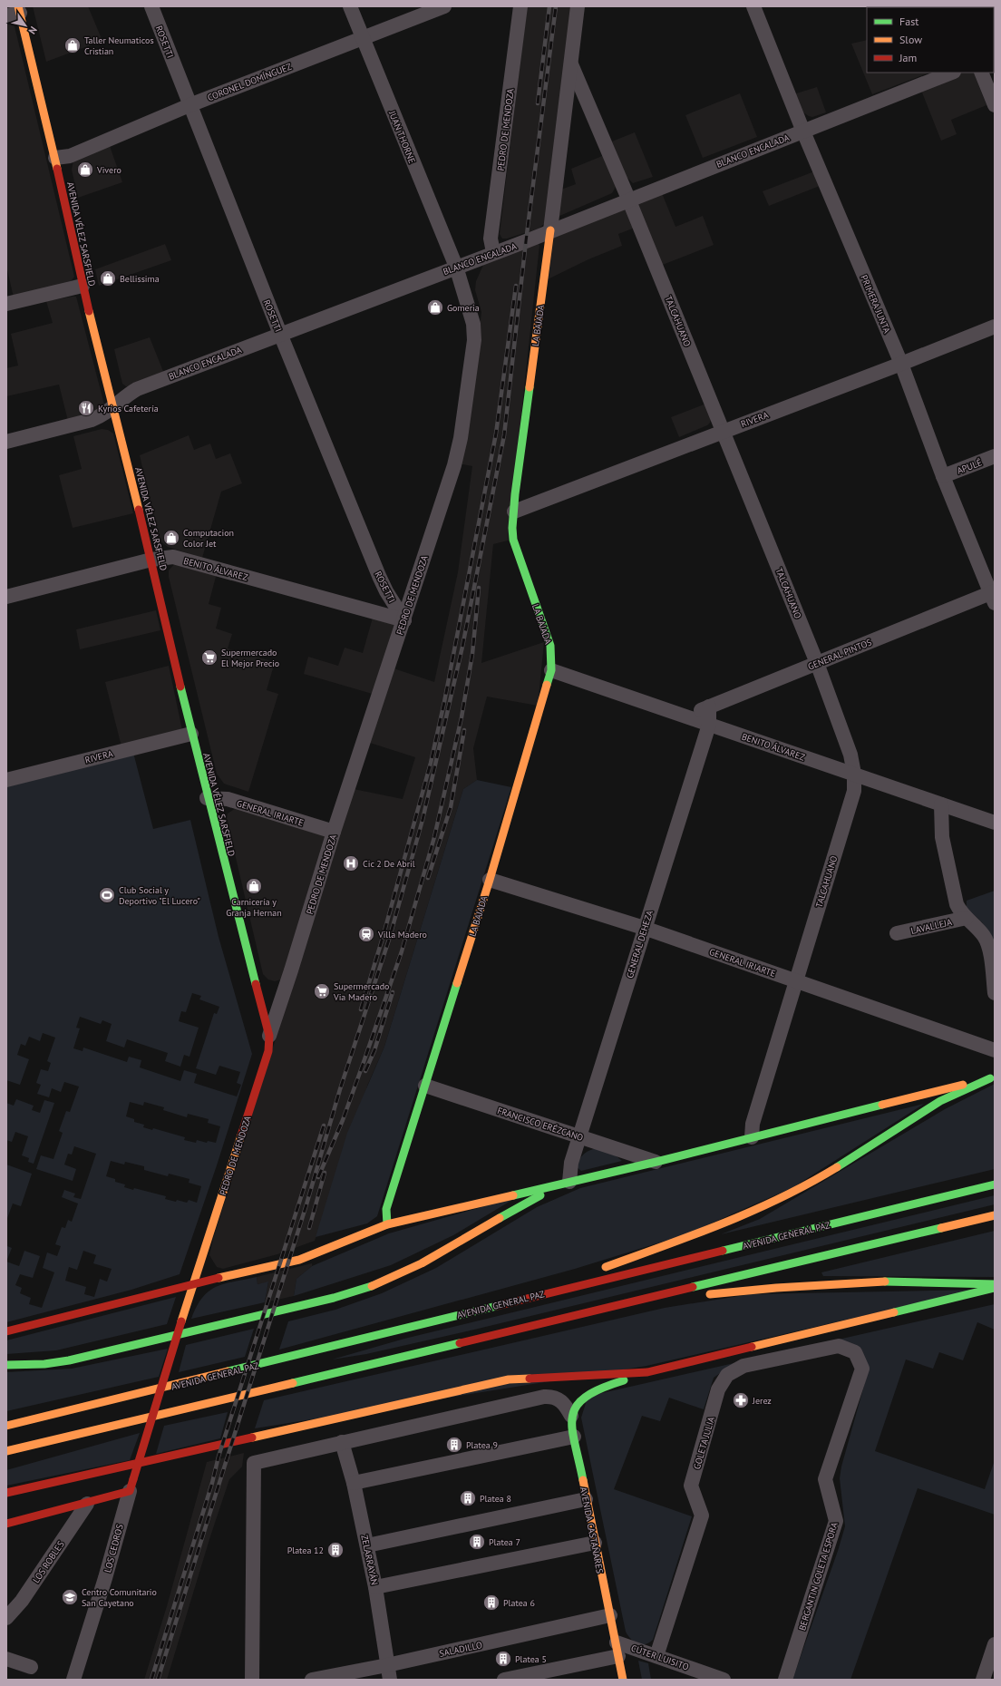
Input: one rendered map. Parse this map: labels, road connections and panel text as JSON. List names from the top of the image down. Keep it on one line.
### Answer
{"streets":{"main road":["PEDRO DE MENDOZA","AVENIDA VÉLEZ SARSFIELD","LA BAJADA","AVENIDA GENERAL PAZ","AVENIDA CASTAÑARES"],"street":["ROSETTI","CORONEL DOMÍNGUEZ","JUAN THORNE","BLANCO ENCALADA","PRIMERA JUNTA","TALCAHUANO","RIVERA","APULÉ","BENITO ÁLVAREZ","GENERAL PINTOS","GENERAL IRIARTE","LAVALLEJA","GENERAL DEHEZA","FRANCISCO ERÉZCANO","GOLETA JULIA","LOS CEDROS","ZELARRAYÁN","LOS ROBLES","BERGANTIN GOLETA ESPORA","SALADILLO","CÚTER LUISITO"]},"crossings":[["ROSETTI","CORONEL DOMÍNGUEZ"],["ROSETTI","PEDRO DE MENDOZA"],["ROSETTI","BLANCO ENCALADA"],["ROSETTI","BENITO ÁLVAREZ"],["CORONEL DOMÍNGUEZ","JUAN THORNE"],["CORONEL DOMÍNGUEZ","AVENIDA VÉLEZ SARSFIELD"],["PEDRO DE MENDOZA","JUAN THORNE"],["PEDRO DE MENDOZA","BLANCO ENCALADA"],["PEDRO DE MENDOZA","AVENIDA VÉLEZ SARSFIELD"],["PEDRO DE MENDOZA","BENITO ÁLVAREZ"],["PEDRO DE MENDOZA","GENERAL IRIARTE"],["PEDRO DE MENDOZA","LOS CEDROS"],["JUAN THORNE","BLANCO ENCALADA"],["BLANCO ENCALADA","AVENIDA VÉLEZ SARSFIELD"],["BLANCO ENCALADA","PRIMERA JUNTA"],["BLANCO ENCALADA","TALCAHUANO"],["BLANCO ENCALADA","LA BAJADA"],["AVENIDA VÉLEZ SARSFIELD","RIVERA"],["AVENIDA VÉLEZ SARSFIELD","BENITO ÁLVAREZ"],["AVENIDA VÉLEZ SARSFIELD","GENERAL IRIARTE"],["PRIMERA JUNTA","RIVERA"],["PRIMERA JUNTA","APULÉ"],["PRIMERA JUNTA","GENERAL PINTOS"],["TALCAHUANO","LA BAJADA"],["TALCAHUANO","RIVERA"],["TALCAHUANO","BENITO ÁLVAREZ"],["TALCAHUANO","GENERAL PINTOS"],["TALCAHUANO","GENERAL IRIARTE"],["LA BAJADA","RIVERA"],["LA BAJADA","BENITO ÁLVAREZ"],["LA BAJADA","GENERAL IRIARTE"],["LA BAJADA","FRANCISCO ERÉZCANO"],["BENITO ÁLVAREZ","GENERAL PINTOS"],["BENITO ÁLVAREZ","GENERAL DEHEZA"],["GENERAL PINTOS","GENERAL DEHEZA"],["GENERAL IRIARTE","GENERAL DEHEZA"],["GENERAL DEHEZA","FRANCISCO ERÉZCANO"],["GOLETA JULIA","BERGANTIN GOLETA ESPORA"],["GOLETA JULIA","CÚTER LUISITO"],["AVENIDA CASTAÑARES","ZELARRAYÁN"],["AVENIDA CASTAÑARES","SALADILLO"],["AVENIDA CASTAÑARES","CÚTER LUISITO"],["ZELARRAYÁN","SALADILLO"]],"places":{"shop":["Taller Neumaticos Cristian","Vivero","Bellissima","Gomeria","Computacion Color Jet","Carnicería y Granja Hernan"],"restaurant":["Kyrios Cafetería"],"supermarket":["Supermercado El Mejor Precio","Supermercado Via Madero"],"hospital":["Cic 2 De Abril"],"sports":["Club Social y Deportivo \"El Lucero\""],"station":["Villa Madero"],"pharmacy":["Jerez"],"building":["Platea 9","Platea 8","Platea 7","Platea 12","Platea 6","Platea 5"],"school or university":["Centro Comunitario San Cayetano"]},"legend":["Fast","Slow","Jam"],"north":"bottom right"}
